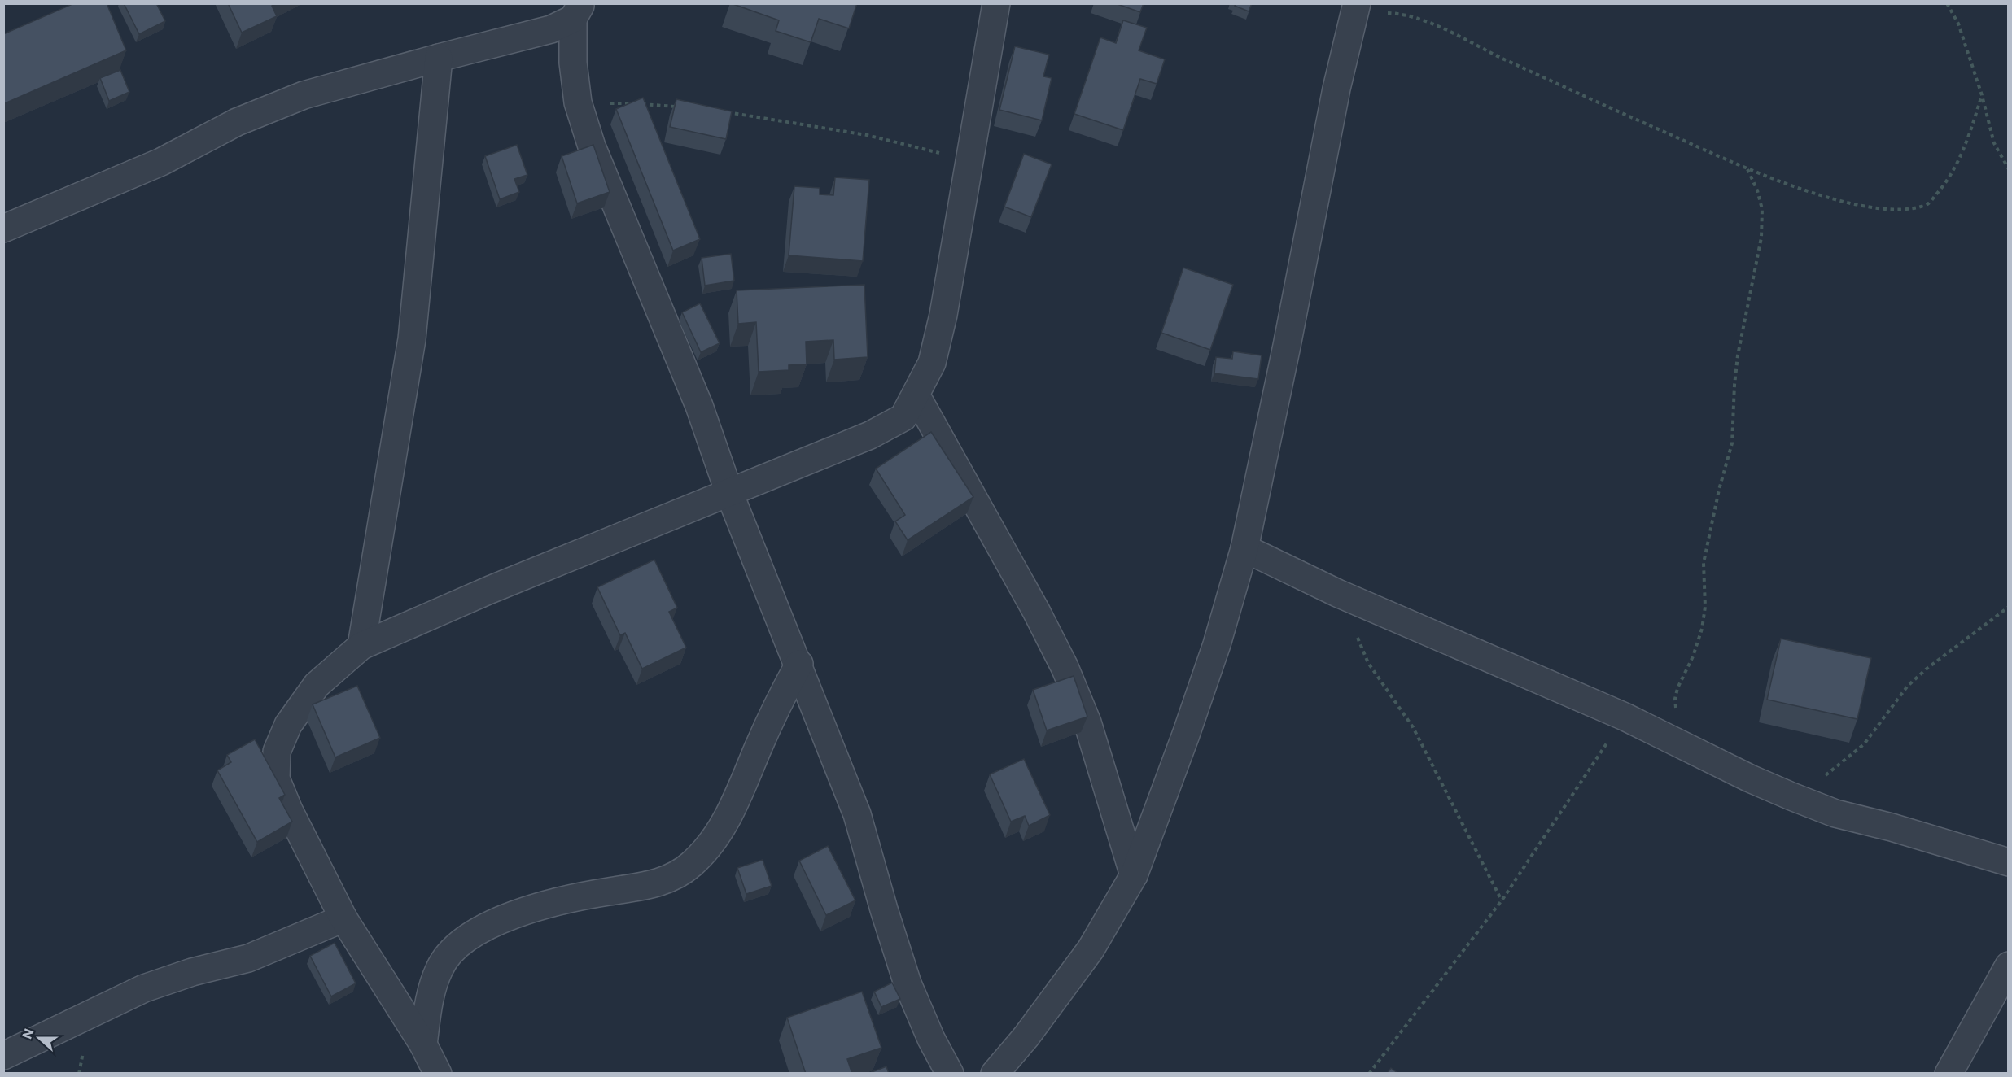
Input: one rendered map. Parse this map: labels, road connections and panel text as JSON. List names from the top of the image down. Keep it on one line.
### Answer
{"north":"left"}
